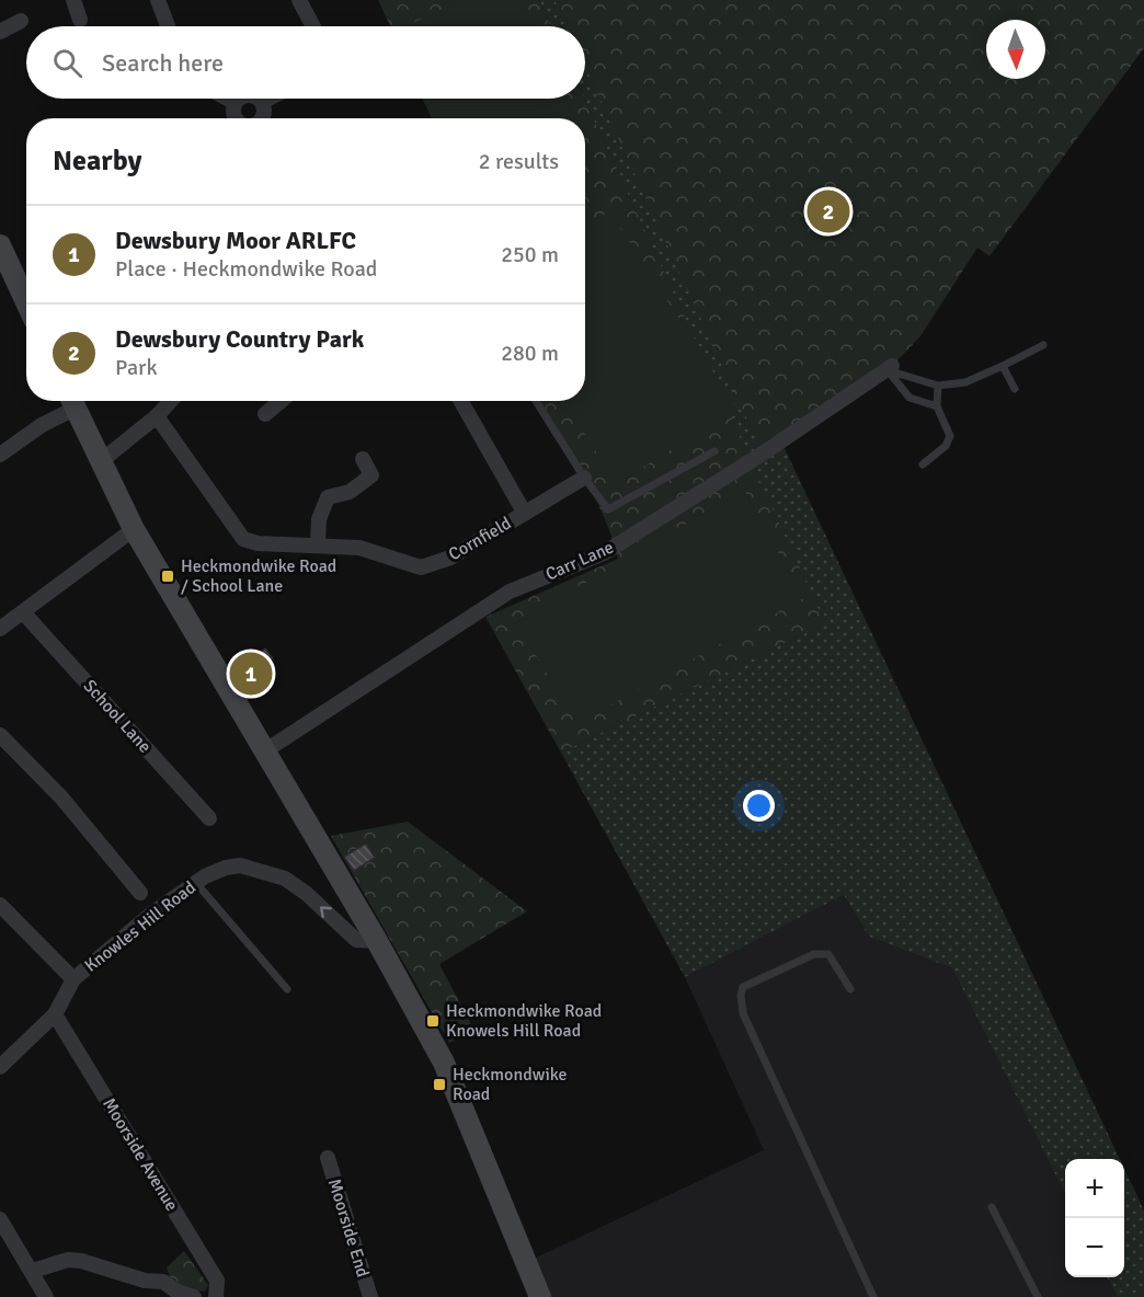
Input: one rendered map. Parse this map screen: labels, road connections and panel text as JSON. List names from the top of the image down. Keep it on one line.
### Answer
{"streets":{"street":["Cornfield","Carr Lane","School Lane","Knowles Hill Road","Moorside Avenue","Moorside End"]},"crossings":[["Knowles Hill Road","Moorside Avenue"]],"one_way":["Knowles Hill Road"],"places":{"transit":["Heckmondwike Road / School Lane","Heckmondwike Road Knowels Hill Road","Heckmondwike Road"]},"north":"bottom","page":{"search":"Search here","heading":["Nearby","2 results"],"pins":["2","1"],"list":[{"mark":"1","name":"Dewsbury Moor ARLFC","note":"Place · Heckmondwike Road","value":"250 m"},{"mark":"2","name":"Dewsbury Country Park","note":"Park","value":"280 m"}],"map_buttons":["+","−"]}}
